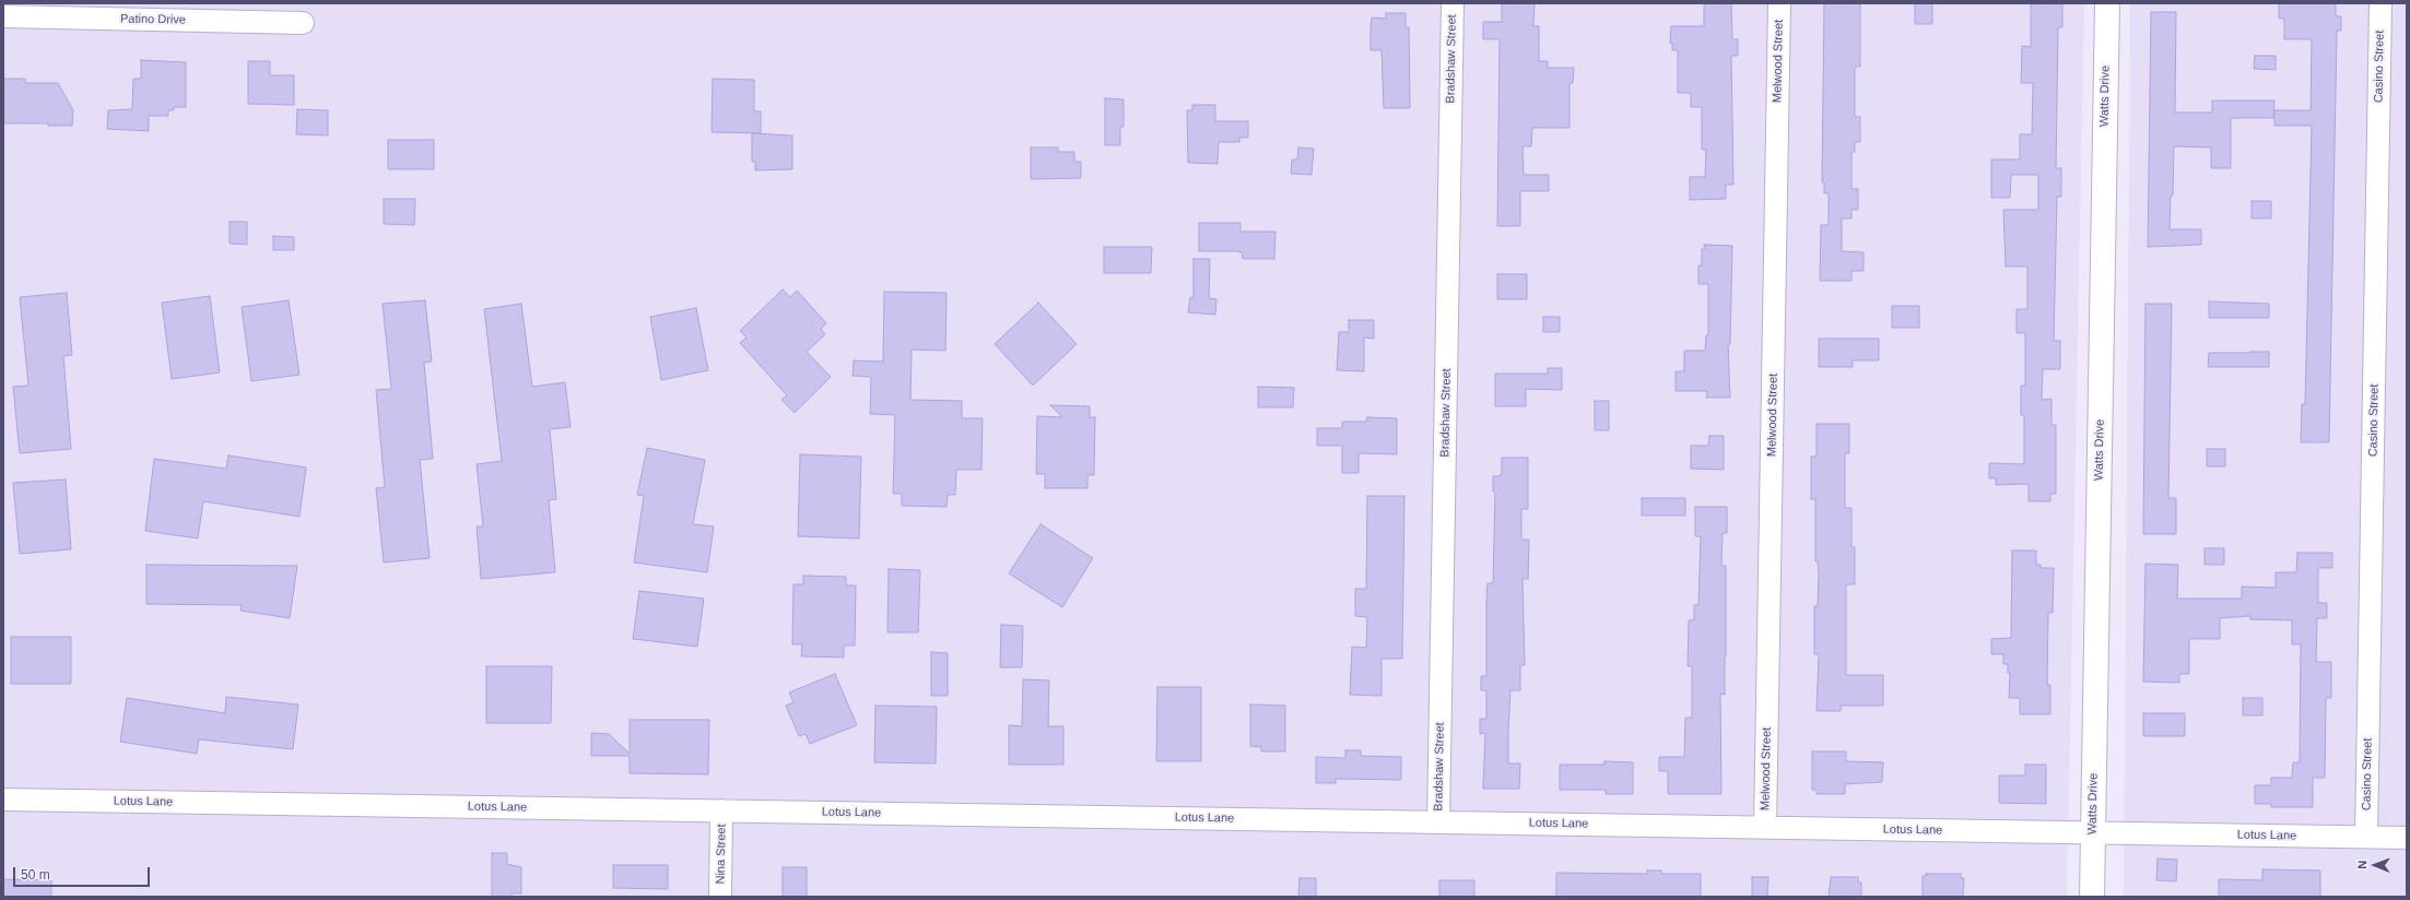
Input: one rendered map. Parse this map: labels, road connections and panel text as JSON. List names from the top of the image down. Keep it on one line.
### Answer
{"streets":{"street":["Patino Drive","Bradshaw Street","Melwood Street","Casino Street","Watts Drive","Lotus Lane","Nina Street"]},"crossings":[["Bradshaw Street","Lotus Lane"],["Melwood Street","Lotus Lane"],["Casino Street","Lotus Lane"],["Watts Drive","Lotus Lane"],["Lotus Lane","Nina Street"]],"scale_bar":"50 m","north":"left"}
